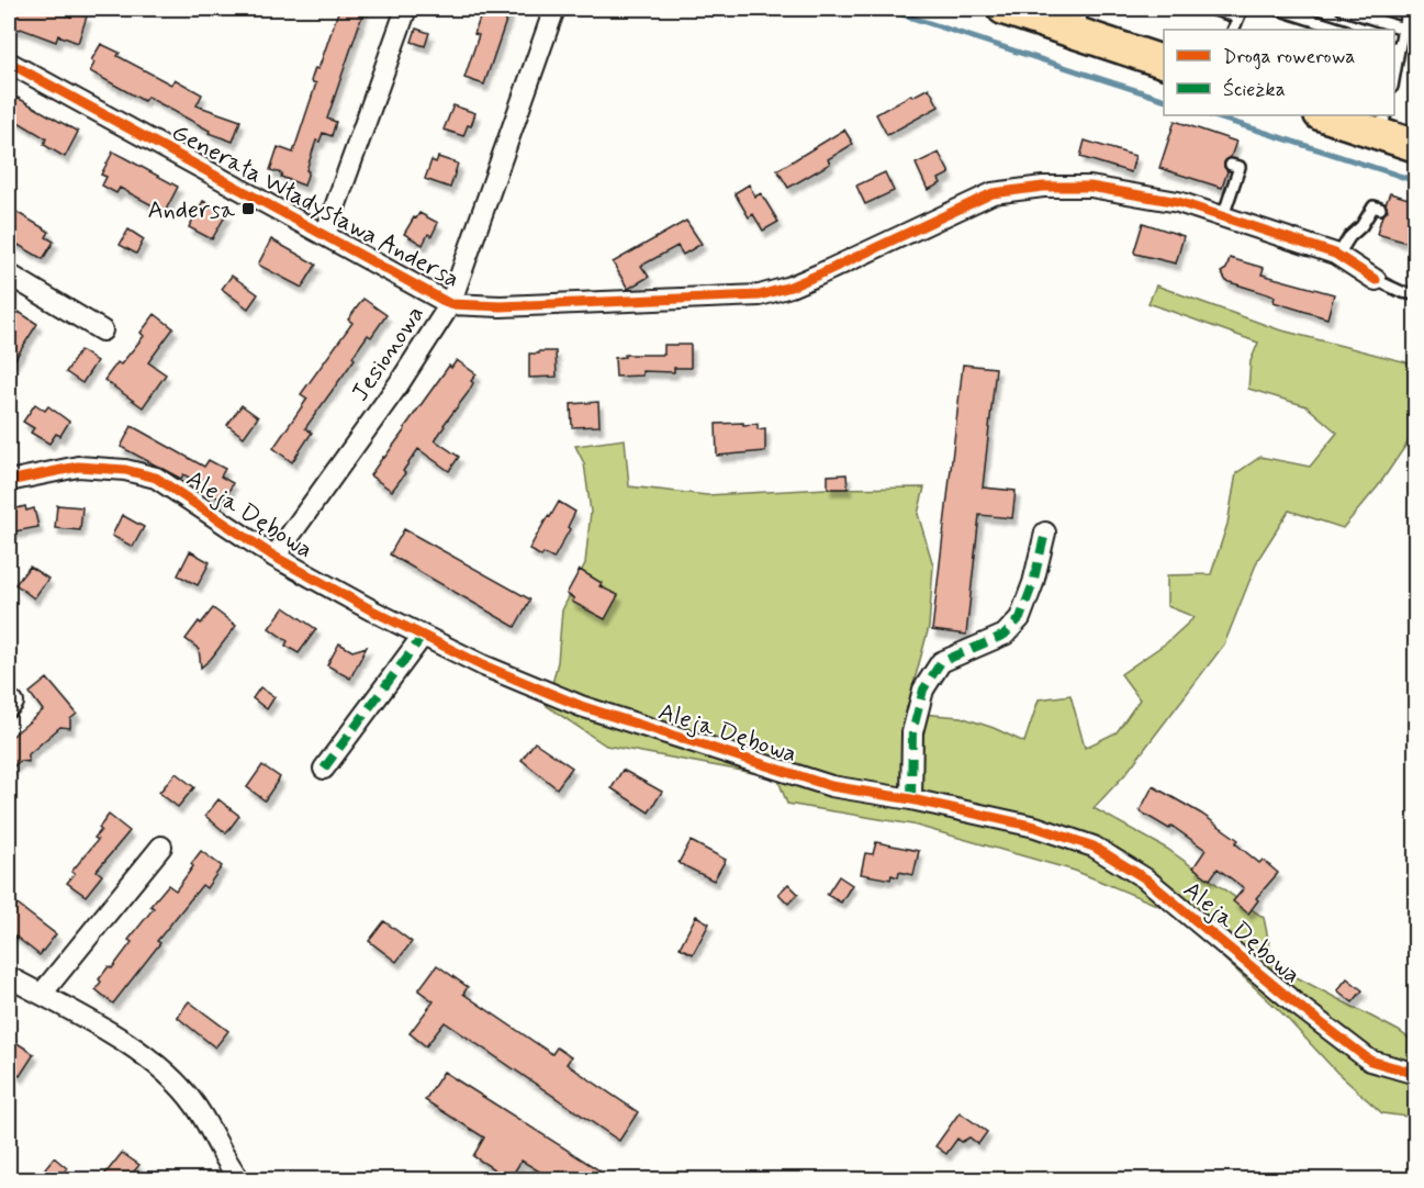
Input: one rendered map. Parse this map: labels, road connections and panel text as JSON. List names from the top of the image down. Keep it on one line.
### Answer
{"streets":{"street":["Generała Władysława Andersa","Jesionowa","Aleja Dębowa"]},"crossings":[["Generała Władysława Andersa","Jesionowa"],["Jesionowa","Aleja Dębowa"]],"places":{"transit":["Andersa"]},"legend":["Droga rowerowa","Ścieżka"]}
